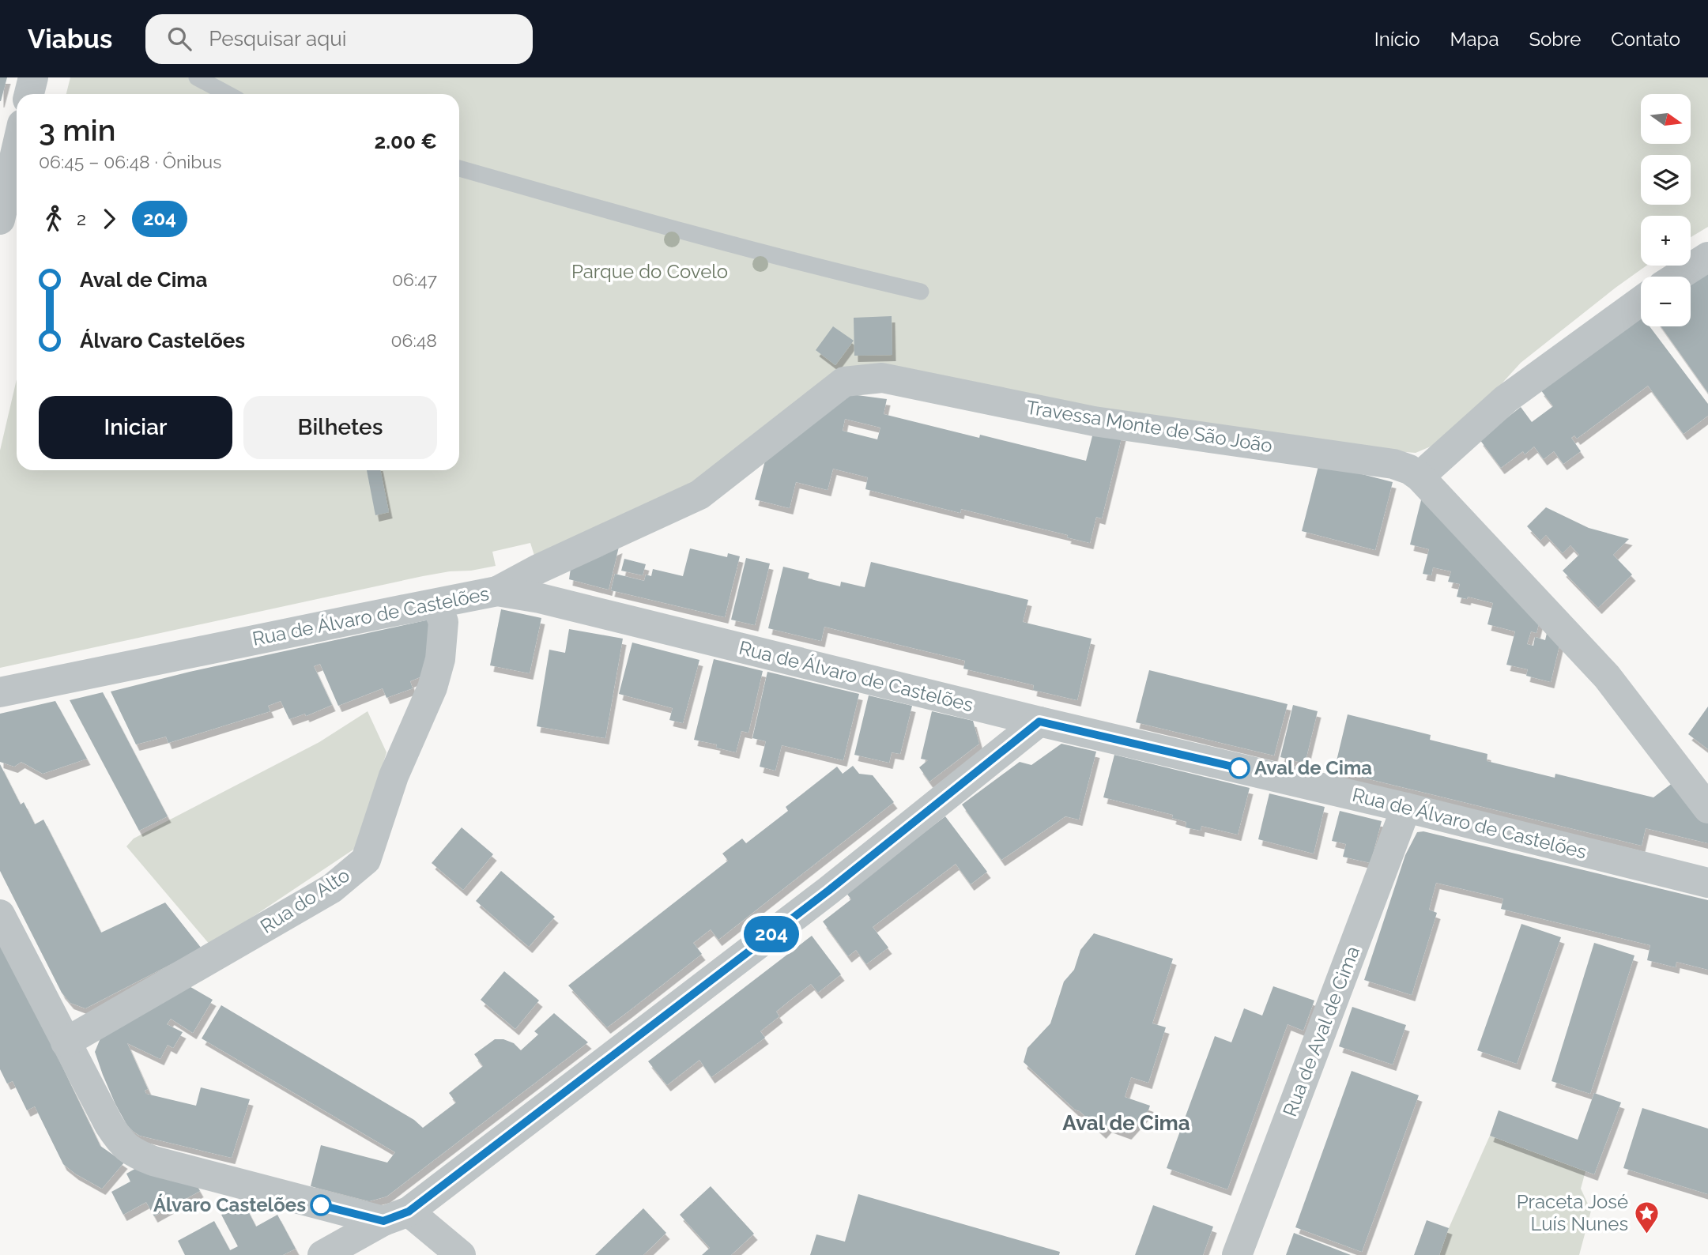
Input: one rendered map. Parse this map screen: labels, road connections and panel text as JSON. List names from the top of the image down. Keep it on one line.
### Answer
{"streets":{"street":["Travessa Monte de São João","Rua de Álvaro de Castelões","Rua do Alto","Rua de Aval de Cima"]},"crossings":[["Travessa Monte de São João","Rua de Álvaro de Castelões"],["Rua de Álvaro de Castelões","Rua do Alto"],["Rua de Álvaro de Castelões","Rua de Aval de Cima"]],"districts":["Aval de Cima"],"parks":["Parque do Covelo"],"places":{"other":["Aval de Cima","Álvaro Castelões"],"place":["Praceta José Luís Nunes"]},"lines":["bus line 204"],"north":"right","page":{"header":"Viabus","search":"Pesquisar aqui","nav":["Início","Mapa","Sobre","Contato"],"on_map":"204","map_buttons":["+","−"],"heading":["3 min","06:45 – 06:48 · Ônibus","2.00 €"],"legs":["2","204"],"list":[{"name":"Aval de Cima","value":"06:47"},{"name":"Álvaro Castelões","value":"06:48"}],"buttons":["Iniciar","Bilhetes"]}}
